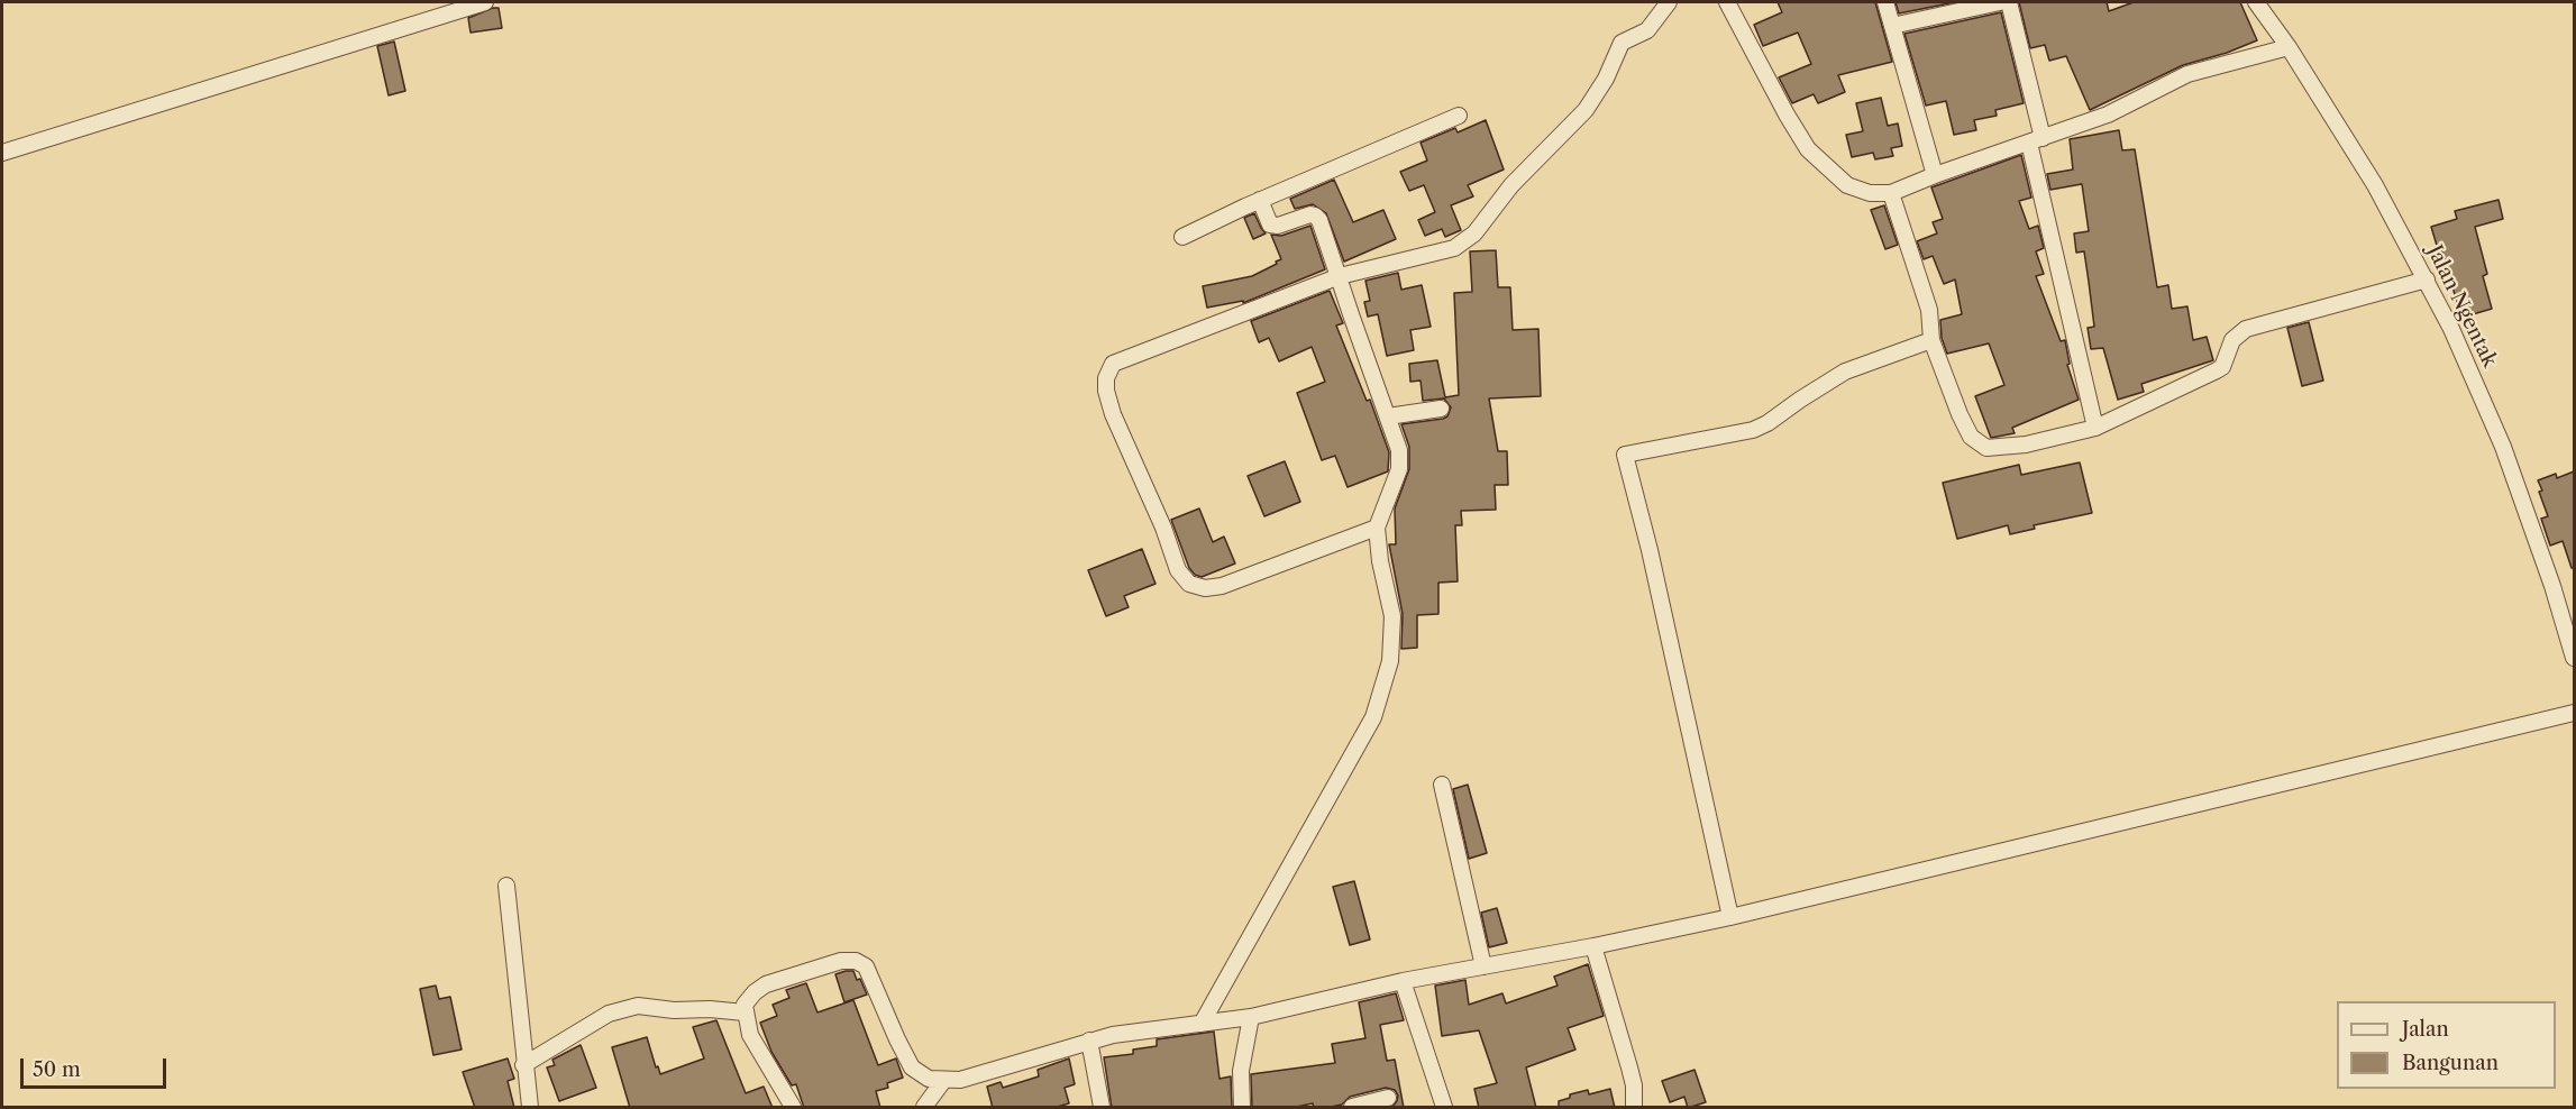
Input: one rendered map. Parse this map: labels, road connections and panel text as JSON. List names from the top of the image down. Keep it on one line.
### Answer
{"streets":{"street":["Jalan Ngentak"]},"legend":["Jalan","Bangunan"],"scale_bar":"50 m"}
